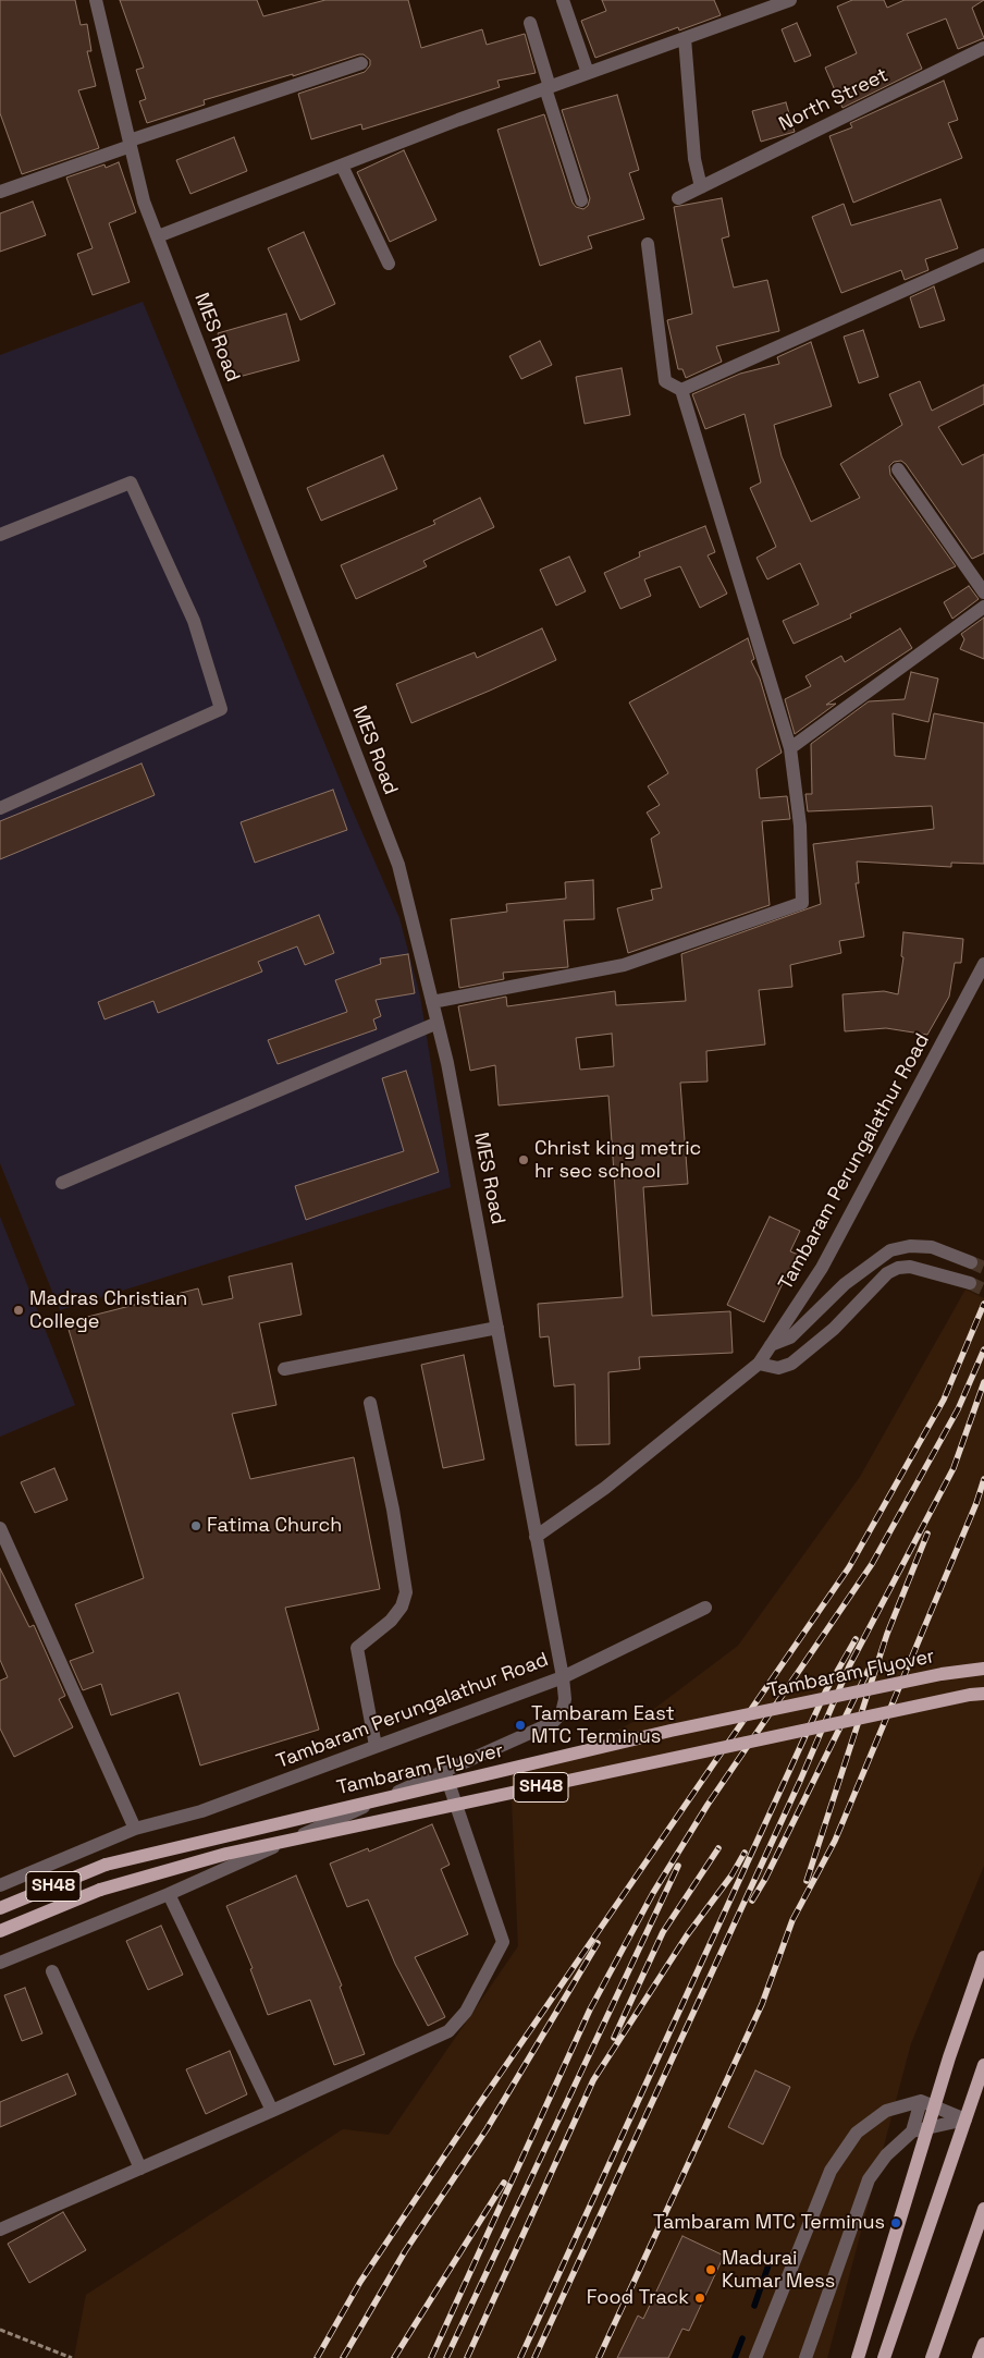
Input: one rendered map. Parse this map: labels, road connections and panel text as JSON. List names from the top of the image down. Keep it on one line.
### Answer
{"streets":{"main road":["Tambaram Flyover","SH48"],"street":["North Street","MES Road","Tambaram Perungalathur Road"]},"crossings":[["MES Road","Tambaram Perungalathur Road"]],"places":["Christ king metric hr sec school","Madras Christian College","Fatima Church","Tambaram East MTC Terminus","Tambaram MTC Terminus","Madurai Kumar Mess","Food Track"]}
